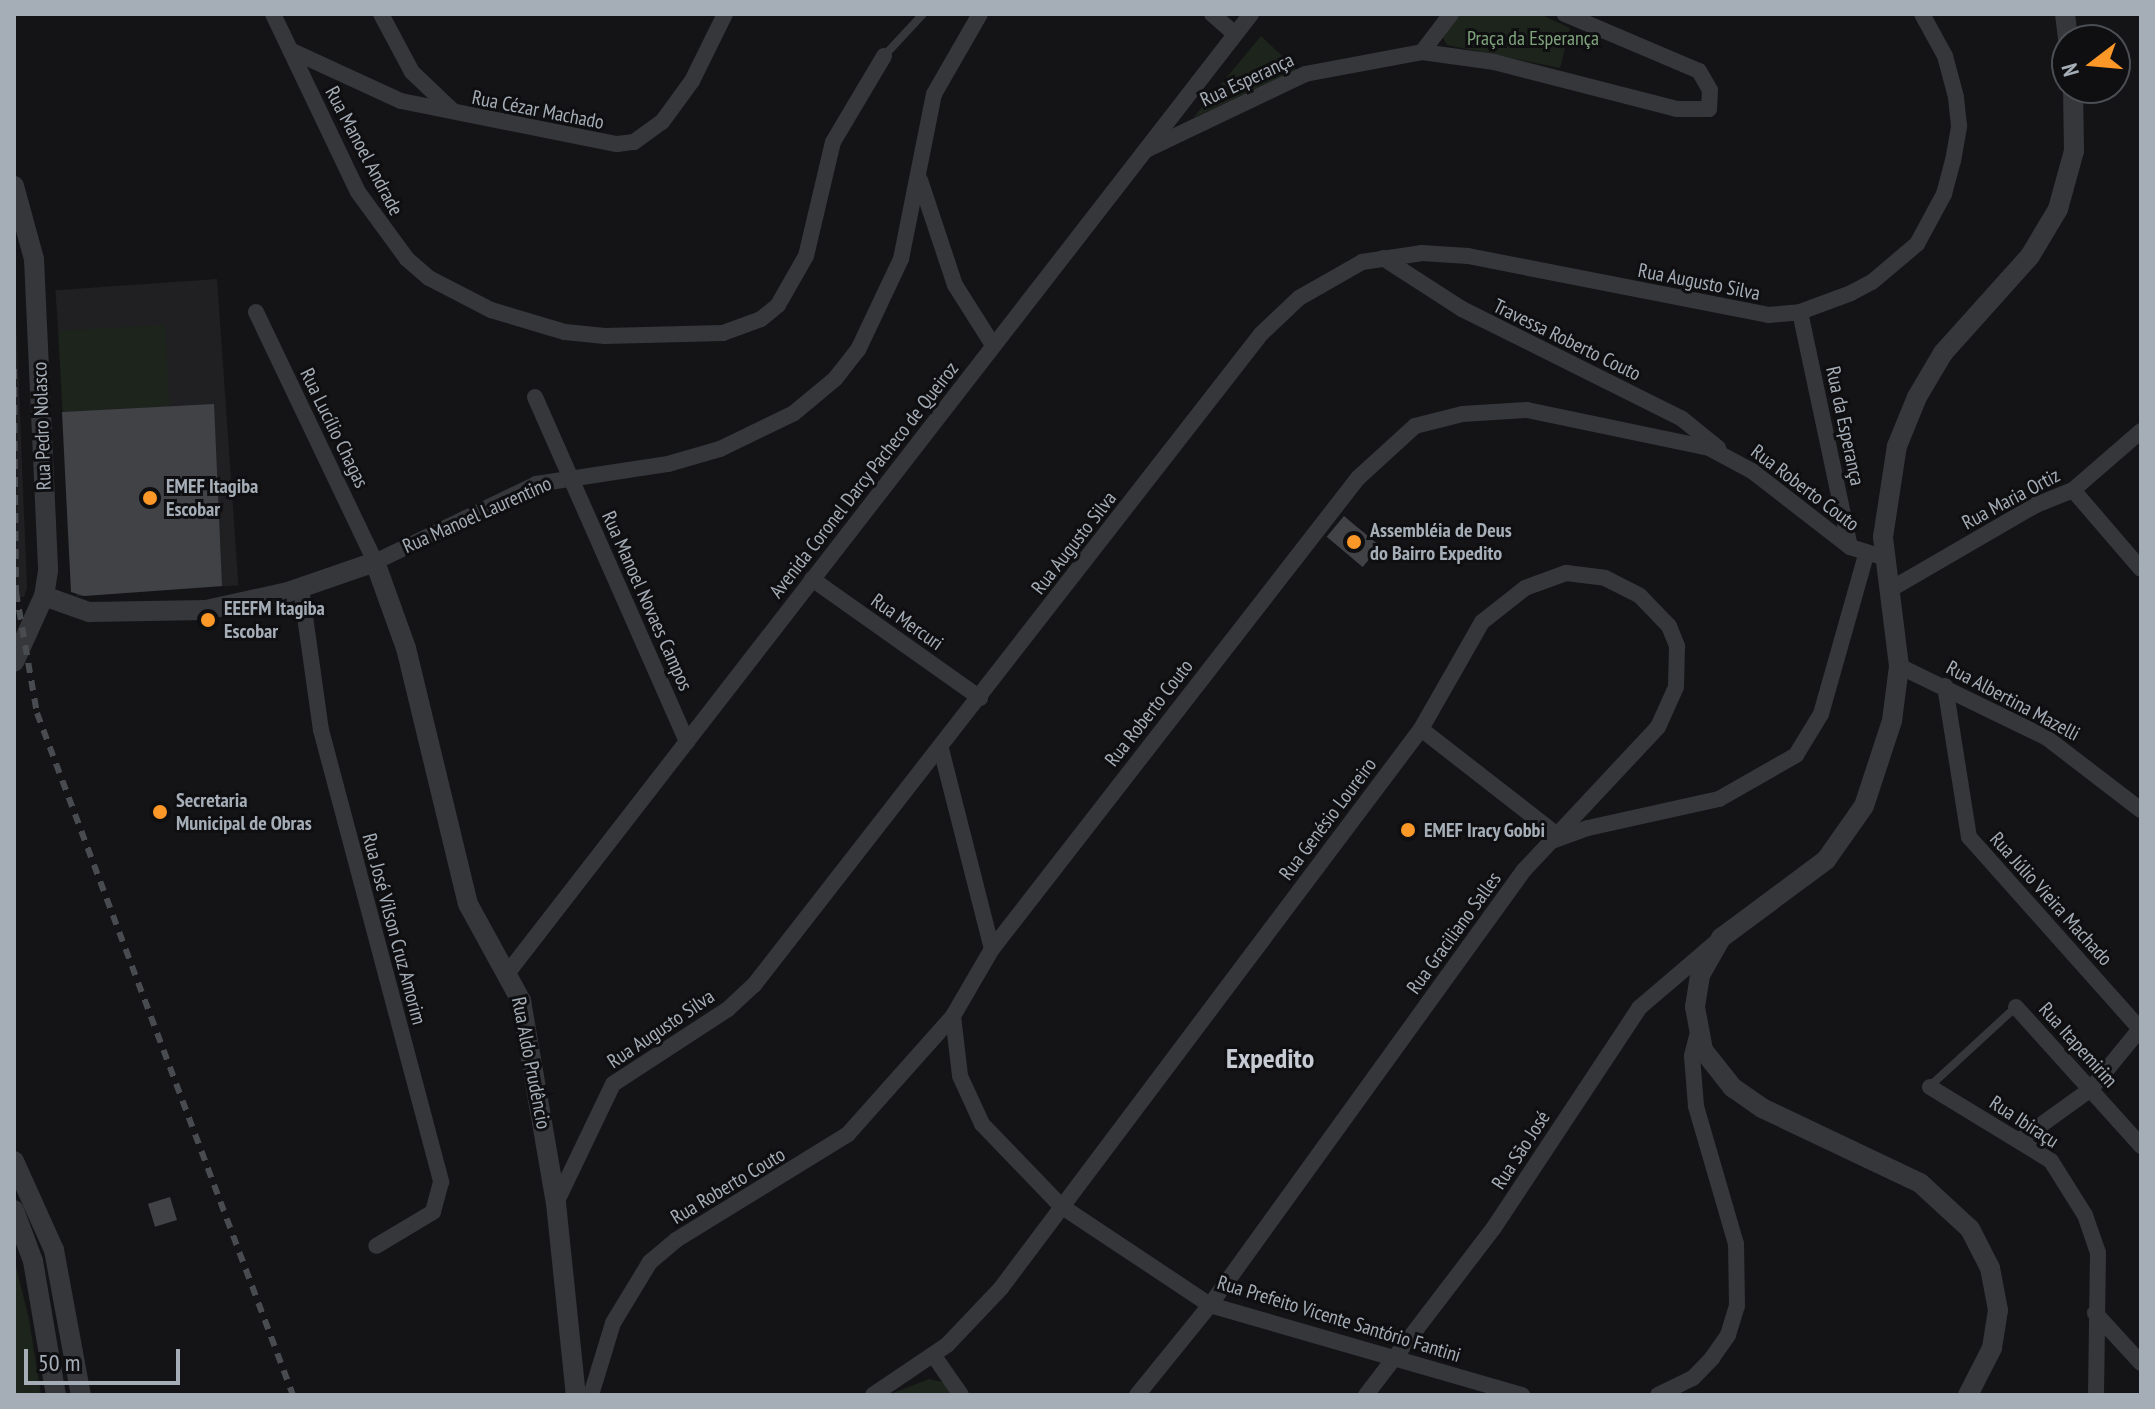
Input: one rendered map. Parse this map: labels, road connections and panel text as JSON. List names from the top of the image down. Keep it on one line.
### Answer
{"streets":{"street":["Rua Esperança","Rua Cézar Machado","Rua Manoel Andrade","Rua Augusto Silva","Travessa Roberto Couto","Rua Pedro Nolasco","Rua da Esperança","Rua Lucílio Chagas","Avenida Coronel Darcy Pacheco de Queiroz","Rua Roberto Couto","Rua Maria Ortiz","Rua Manoel Laurentino","Rua Manoel Novaes Campos","Rua Mercuri","Rua Albertina Mazelli","Rua Genésio Loureiro","Rua Júlio Vieira Machado","Rua José Vilson Cruz Amorim","Rua Graciliano Salles","Rua Itapemirim","Rua Aldo Prudêncio","Rua Ibiraçu","Rua São José","Rua Prefeito Vicente Santório Fantini"]},"crossings":[["Rua Esperança","Avenida Coronel Darcy Pacheco de Queiroz"],["Rua Cézar Machado","Rua Manoel Andrade"],["Rua Augusto Silva","Travessa Roberto Couto"],["Rua Augusto Silva","Rua da Esperança"],["Rua Augusto Silva","Rua Mercuri"],["Rua Augusto Silva","Rua Aldo Prudêncio"],["Travessa Roberto Couto","Rua Roberto Couto"],["Rua Pedro Nolasco","Rua Manoel Laurentino"],["Rua da Esperança","Rua Roberto Couto"],["Rua Lucílio Chagas","Rua Manoel Laurentino"],["Rua Lucílio Chagas","Rua Aldo Prudêncio"],["Avenida Coronel Darcy Pacheco de Queiroz","Rua Manoel Novaes Campos"],["Avenida Coronel Darcy Pacheco de Queiroz","Rua Mercuri"],["Avenida Coronel Darcy Pacheco de Queiroz","Rua Aldo Prudêncio"],["Rua Roberto Couto","Rua Prefeito Vicente Santório Fantini"],["Rua Manoel Laurentino","Rua Manoel Novaes Campos"],["Rua Manoel Laurentino","Rua José Vilson Cruz Amorim"],["Rua Manoel Laurentino","Rua Aldo Prudêncio"],["Rua Albertina Mazelli","Rua Júlio Vieira Machado"],["Rua Genésio Loureiro","Rua Graciliano Salles"],["Rua Genésio Loureiro","Rua Prefeito Vicente Santório Fantini"],["Rua Graciliano Salles","Rua Prefeito Vicente Santório Fantini"],["Rua São José","Rua Prefeito Vicente Santório Fantini"]],"districts":["Expedito"],"parks":["Praça da Esperança"],"places":["EMEF Itagiba Escobar","Assembléia de Deus do Bairro Expedito","EEEFM Itagiba Escobar","Secretaria Municipal de Obras","EMEF Iracy Gobbi"],"scale_bar":"50 m","north":"left"}
